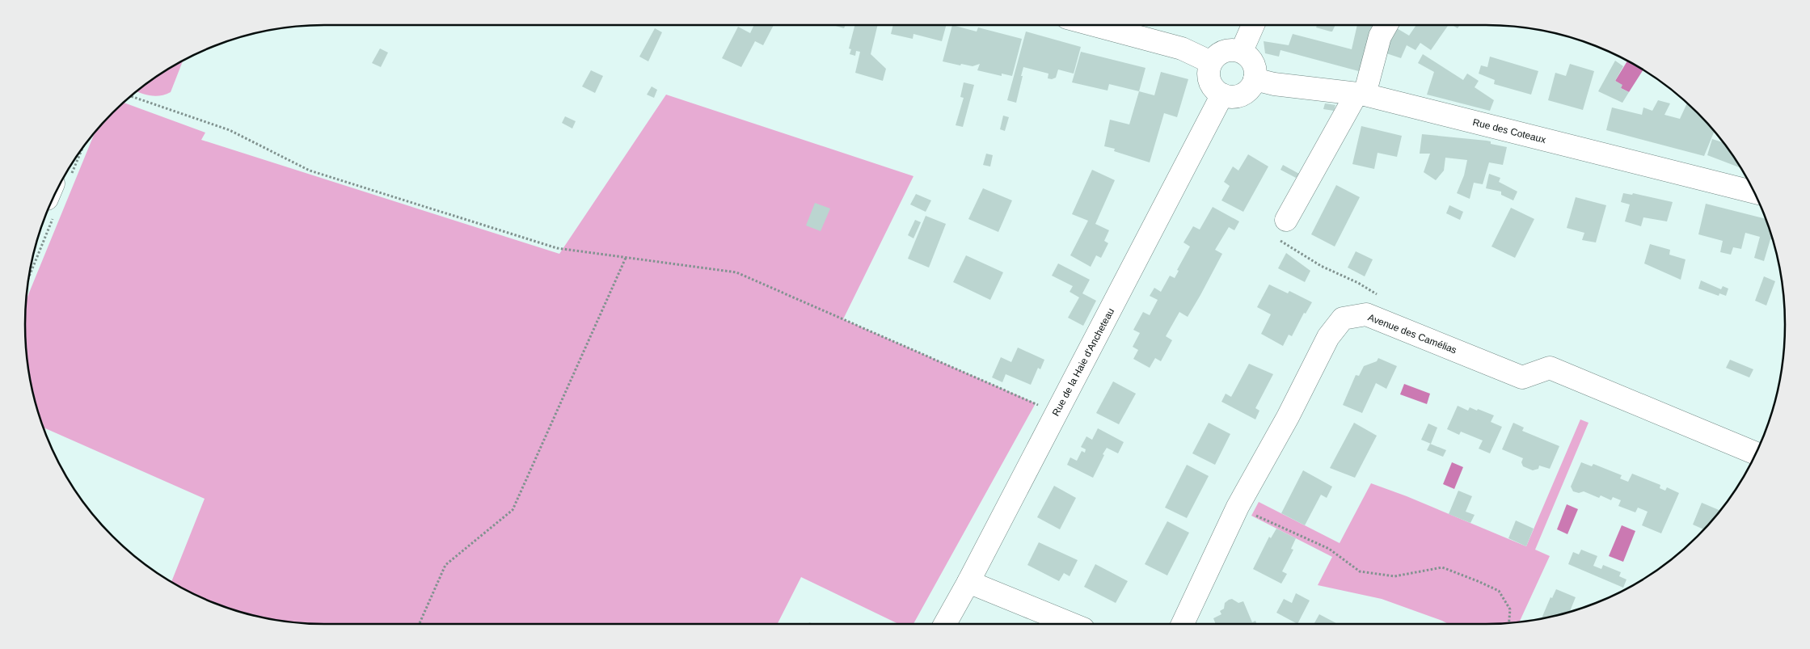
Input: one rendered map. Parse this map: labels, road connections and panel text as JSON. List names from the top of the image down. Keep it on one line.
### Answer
{"streets":{"street":["Rue des Coteaux","Avenue des Camélias","Rue de la Haie d'Ancheteau"]},"crossings":[["Rue des Coteaux","Rue de la Haie d'Ancheteau"]]}
